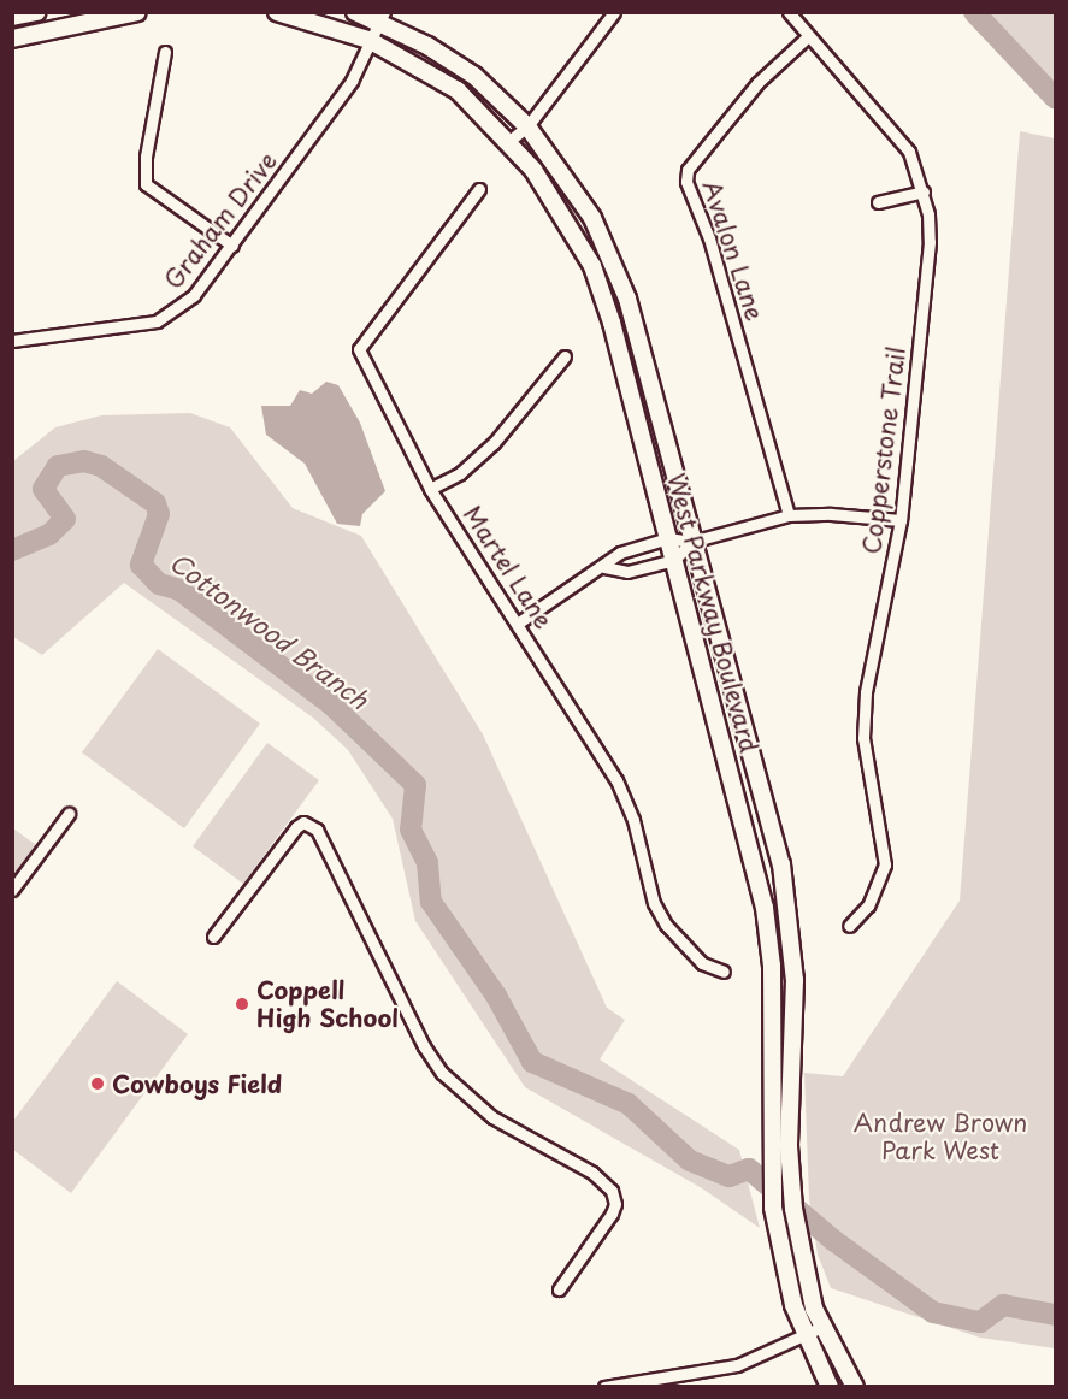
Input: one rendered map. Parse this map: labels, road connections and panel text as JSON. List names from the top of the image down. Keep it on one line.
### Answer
{"streets":{"street":["Graham Drive","Avalon Lane","Copperstone Trail","Martel Lane","West Parkway Boulevard"]},"crossings":[["Graham Drive","West Parkway Boulevard"],["Avalon Lane","Copperstone Trail"]],"water":["Cottonwood Branch"],"parks":["Andrew Brown Park West"],"places":["Coppell High School","Cowboys Field"]}
